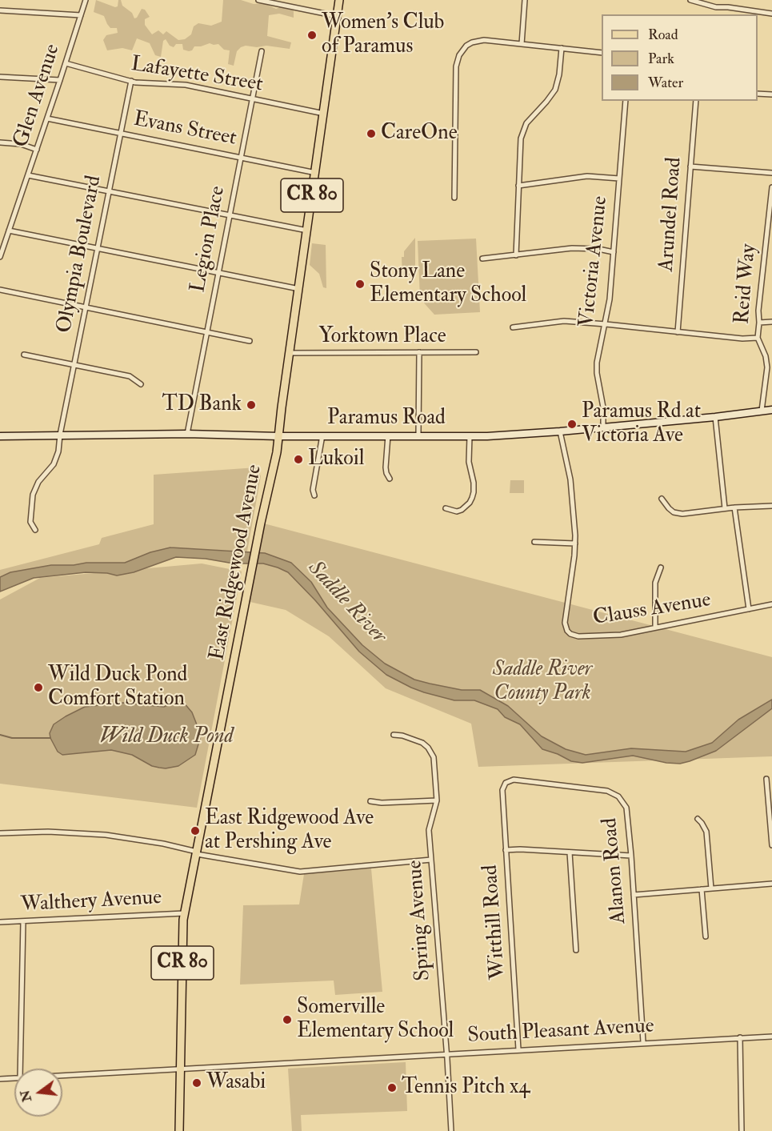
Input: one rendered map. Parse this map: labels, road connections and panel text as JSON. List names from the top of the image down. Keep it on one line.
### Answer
{"streets":{"main road":["CR 80","Paramus Road","East Ridgewood Avenue"],"street":["Lafayette Street","Glen Avenue","Evans Street","Arundel Road","Legion Place","Olympia Boulevard","Victoria Avenue","Reid Way","Yorktown Place","Clauss Avenue","Alanon Road","Walthery Avenue","Spring Avenue","Witthill Road","South Pleasant Avenue"]},"crossings":[["Lafayette Street","Glen Avenue"],["Lafayette Street","Legion Place"],["Lafayette Street","Olympia Boulevard"],["Lafayette Street","East Ridgewood Avenue"],["Glen Avenue","Evans Street"],["Evans Street","Legion Place"],["Evans Street","Olympia Boulevard"],["Evans Street","East Ridgewood Avenue"],["Legion Place","Paramus Road"],["Olympia Boulevard","Paramus Road"],["Victoria Avenue","Paramus Road"],["Reid Way","Paramus Road"],["Yorktown Place","East Ridgewood Avenue"],["Paramus Road","East Ridgewood Avenue"],["Paramus Road","Clauss Avenue"],["East Ridgewood Avenue","Walthery Avenue"],["East Ridgewood Avenue","South Pleasant Avenue"],["Alanon Road","Witthill Road"],["Alanon Road","South Pleasant Avenue"],["Spring Avenue","South Pleasant Avenue"],["Witthill Road","South Pleasant Avenue"]],"water":["Saddle River","Wild Duck Pond"],"parks":["Saddle River County Park"],"places":["Women's Club of Paramus","CareOne","Stony Lane Elementary School","TD Bank","Paramus Rd at Victoria Ave","Lukoil","Wild Duck Pond Comfort Station","East Ridgewood Ave at Pershing Ave","Somerville Elementary School","Wasabi","Tennis Pitch x4"],"legend":["Road","Park","Water"],"north":"left"}
